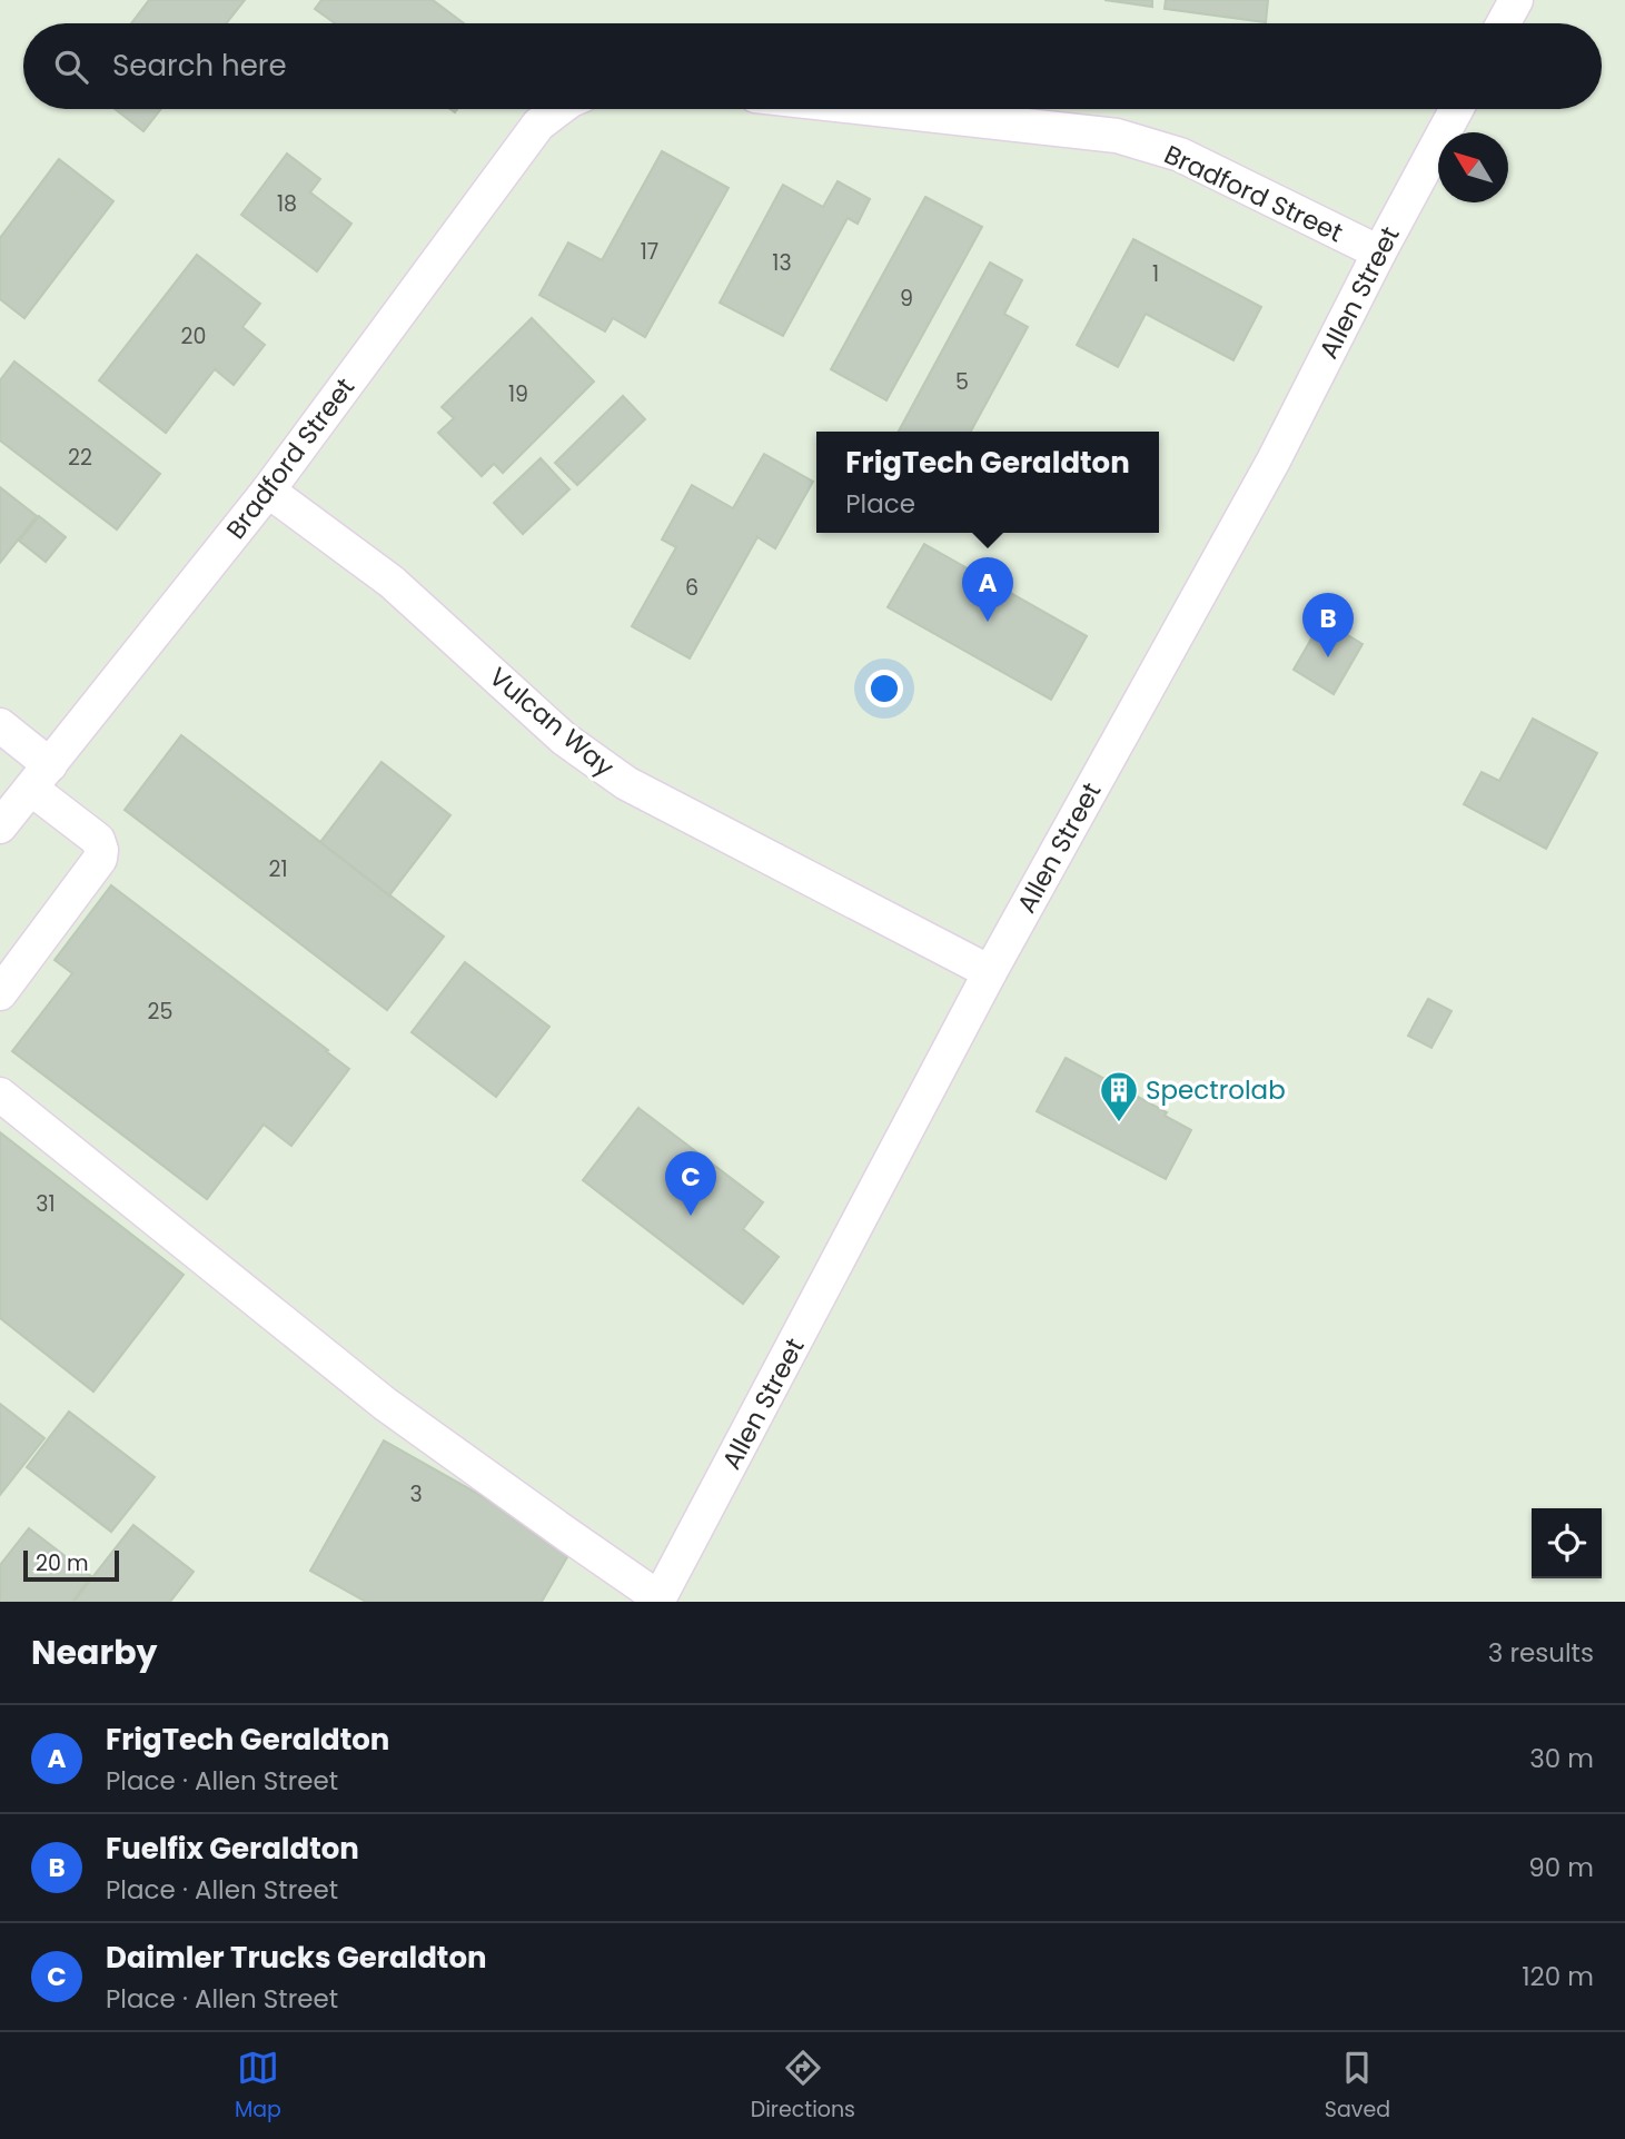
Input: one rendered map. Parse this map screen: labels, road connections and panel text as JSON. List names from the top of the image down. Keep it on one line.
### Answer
{"streets":{"street":["Bradford Street","Allen Street","Vulcan Way"]},"crossings":[["Bradford Street","Allen Street"],["Bradford Street","Vulcan Way"],["Allen Street","Vulcan Way"]],"places":{"building":["Spectrolab"]},"house_numbers":["18","17","13","1","9","20","5","19","22","6","21","25","31","3"],"scale_bar":"20 m","north":"top left","page":{"search":"Search here","popup":["FrigTech Geraldton","Place"],"pins":["A","B","C"],"scale":"20 m","heading":["Nearby","3 results"],"list":[{"mark":"A","name":"FrigTech Geraldton","note":"Place · Allen Street","value":"30 m"},{"mark":"B","name":"Fuelfix Geraldton","note":"Place · Allen Street","value":"90 m"},{"mark":"C","name":"Daimler Trucks Geraldton","note":"Place · Allen Street","value":"120 m"}],"nav":["Map","Directions","Saved"]}}
